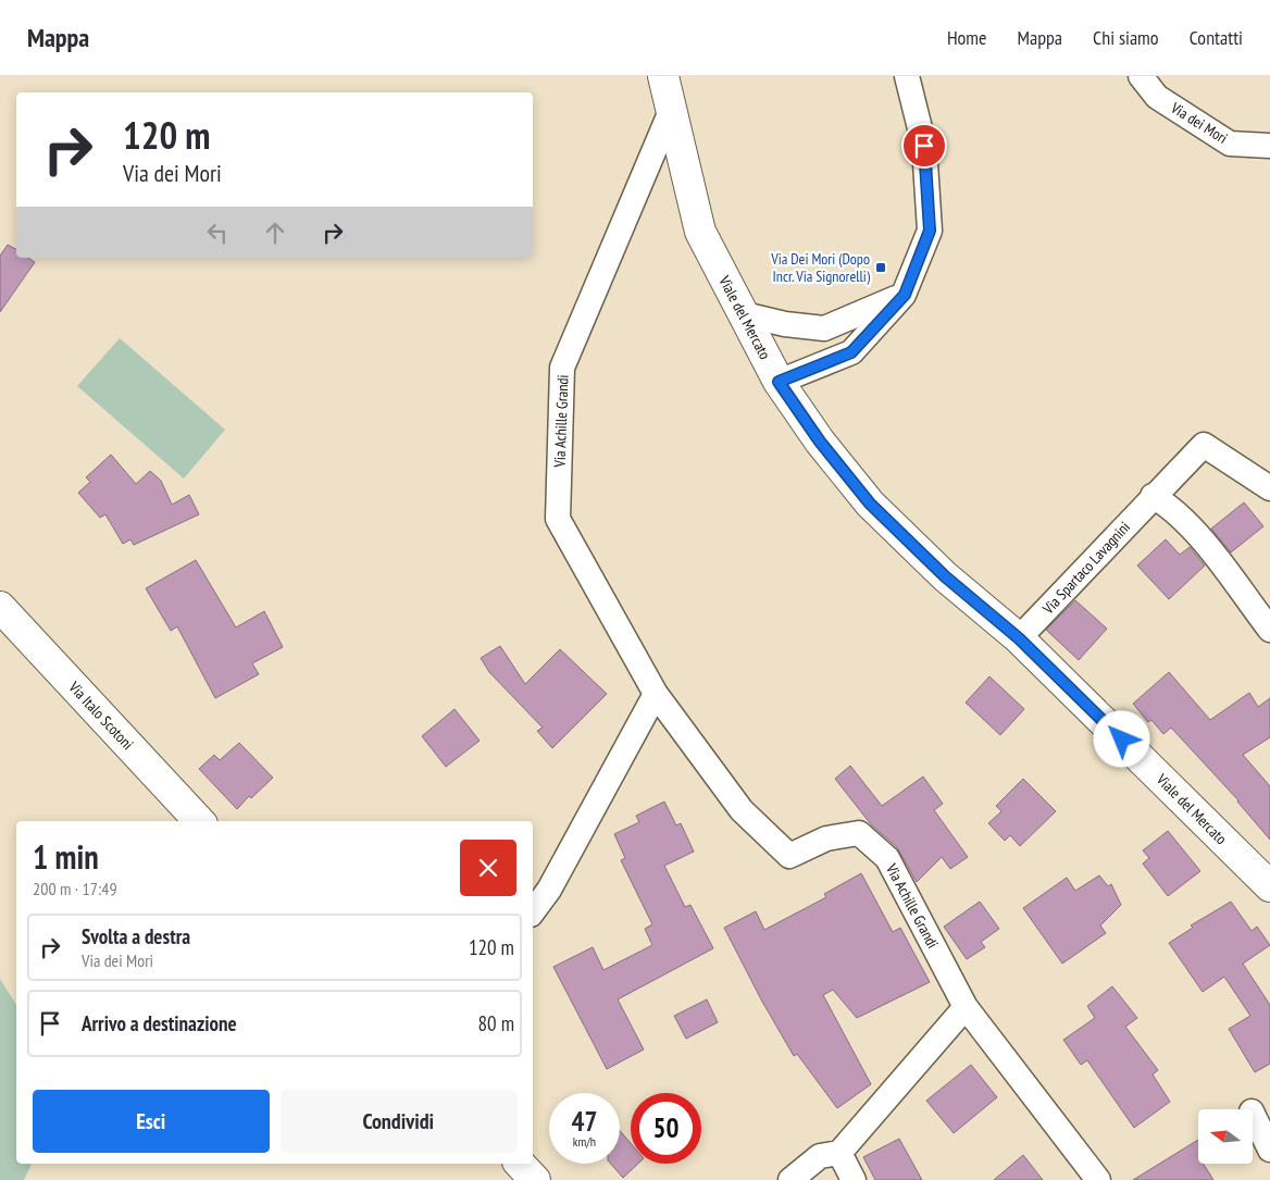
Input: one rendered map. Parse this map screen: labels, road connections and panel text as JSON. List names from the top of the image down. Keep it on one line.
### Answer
{"streets":{"main road":["Viale del Mercato","Via Italo Scotoni"],"street":["Via dei Mori","Via Achille Grandi","Via Spartaco Lavagnini"]},"crossings":[["Viale del Mercato","Via Achille Grandi"],["Viale del Mercato","Via Spartaco Lavagnini"]],"places":{"transit":["Via Dei Mori (Dopo Incr. Via Signorelli)"]},"north":"left","page":{"header":"Mappa","nav":["Home","Mappa","Chi siamo","Contatti"],"turn":["120 m","Via dei Mori"],"heading":["1 min","200 m · 17:49"],"list":[{"name":"Svolta a destra","note":"Via dei Mori","value":"120 m"},{"name":"Arrivo a destinazione","value":"80 m"}],"buttons":["Esci","Condividi"],"speed":"47 km/h","limit":"50"}}
